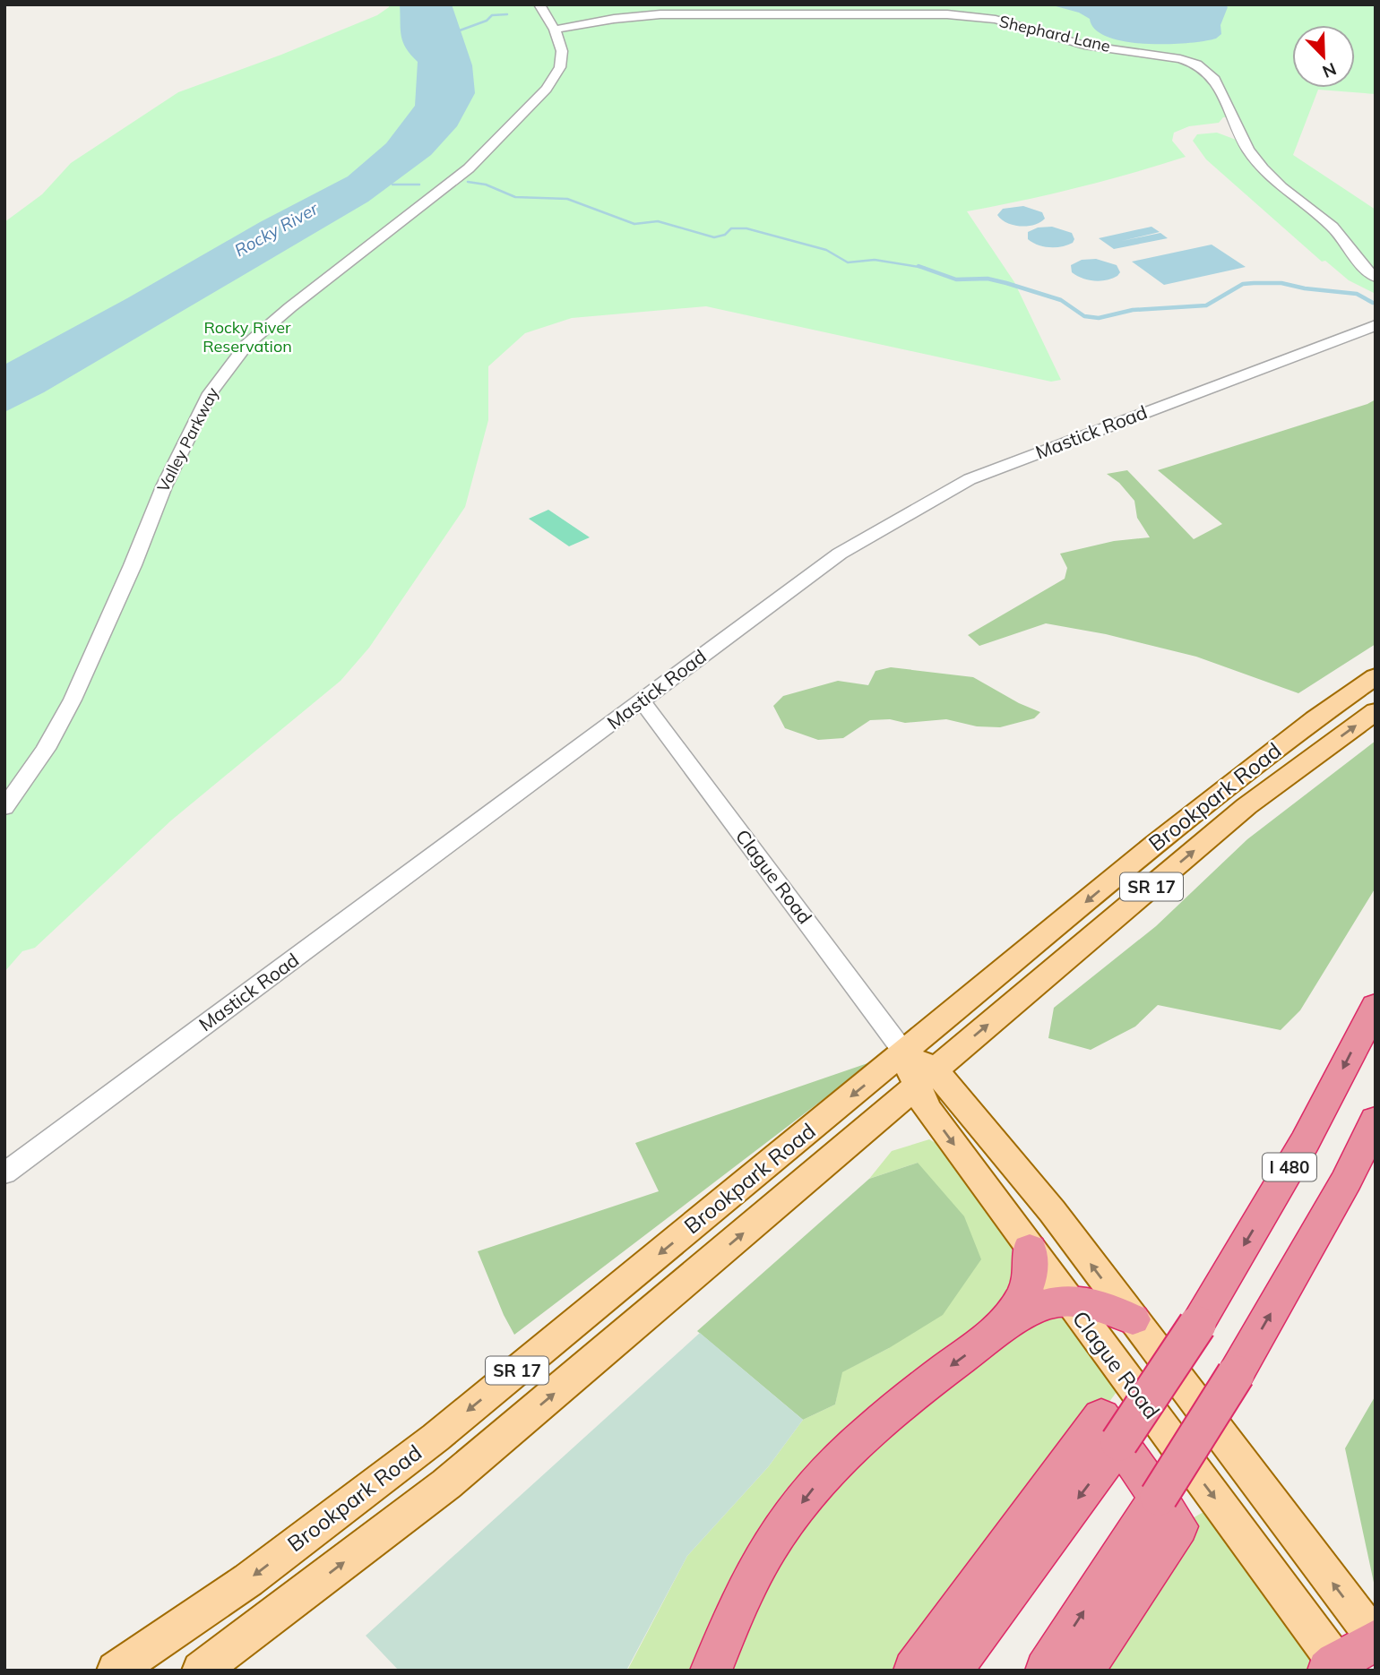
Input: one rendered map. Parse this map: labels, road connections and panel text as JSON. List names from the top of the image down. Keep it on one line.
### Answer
{"streets":{"highway":["I 480"],"main road":["Brookpark Road","Clague Road","SR 17"],"street":["Shephard Lane","Mastick Road","Valley Parkway"]},"crossings":[["Shephard Lane","Valley Parkway"],["Mastick Road","Clague Road"],["Brookpark Road","Clague Road"]],"water":["Rocky River"],"parks":["Rocky River Reservation"],"north":"bottom right"}
